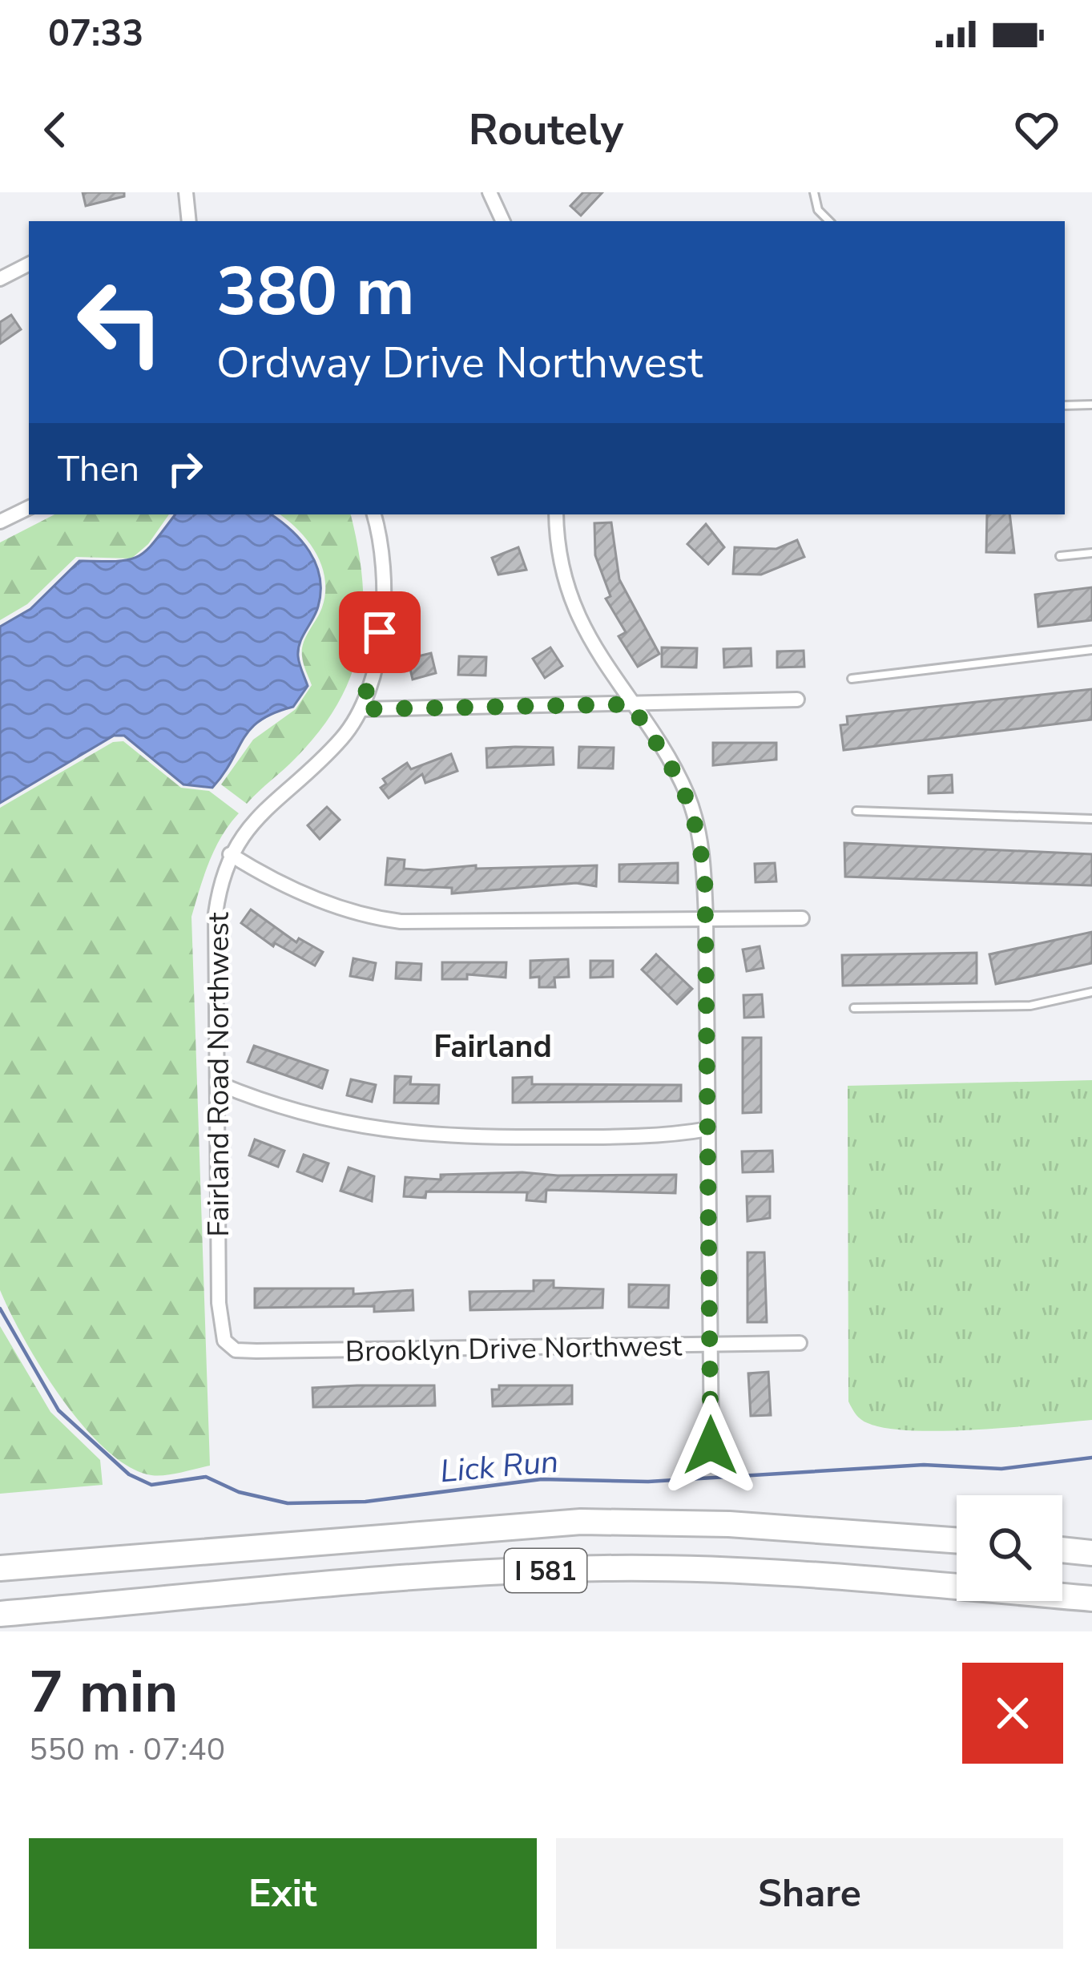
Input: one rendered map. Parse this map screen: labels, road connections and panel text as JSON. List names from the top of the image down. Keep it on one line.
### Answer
{"streets":{"highway":["I 581"],"street":["Fairland Road Northwest","Brooklyn Drive Northwest"]},"crossings":[["Fairland Road Northwest","Brooklyn Drive Northwest"]],"districts":["Fairland"],"water":["Lick Run"],"page":{"status":"07:33","header":"Routely","turn":["380 m","Ordway Drive Northwest"],"then":"Then","heading":["7 min","550 m · 07:40"],"buttons":["Exit","Share"]}}
